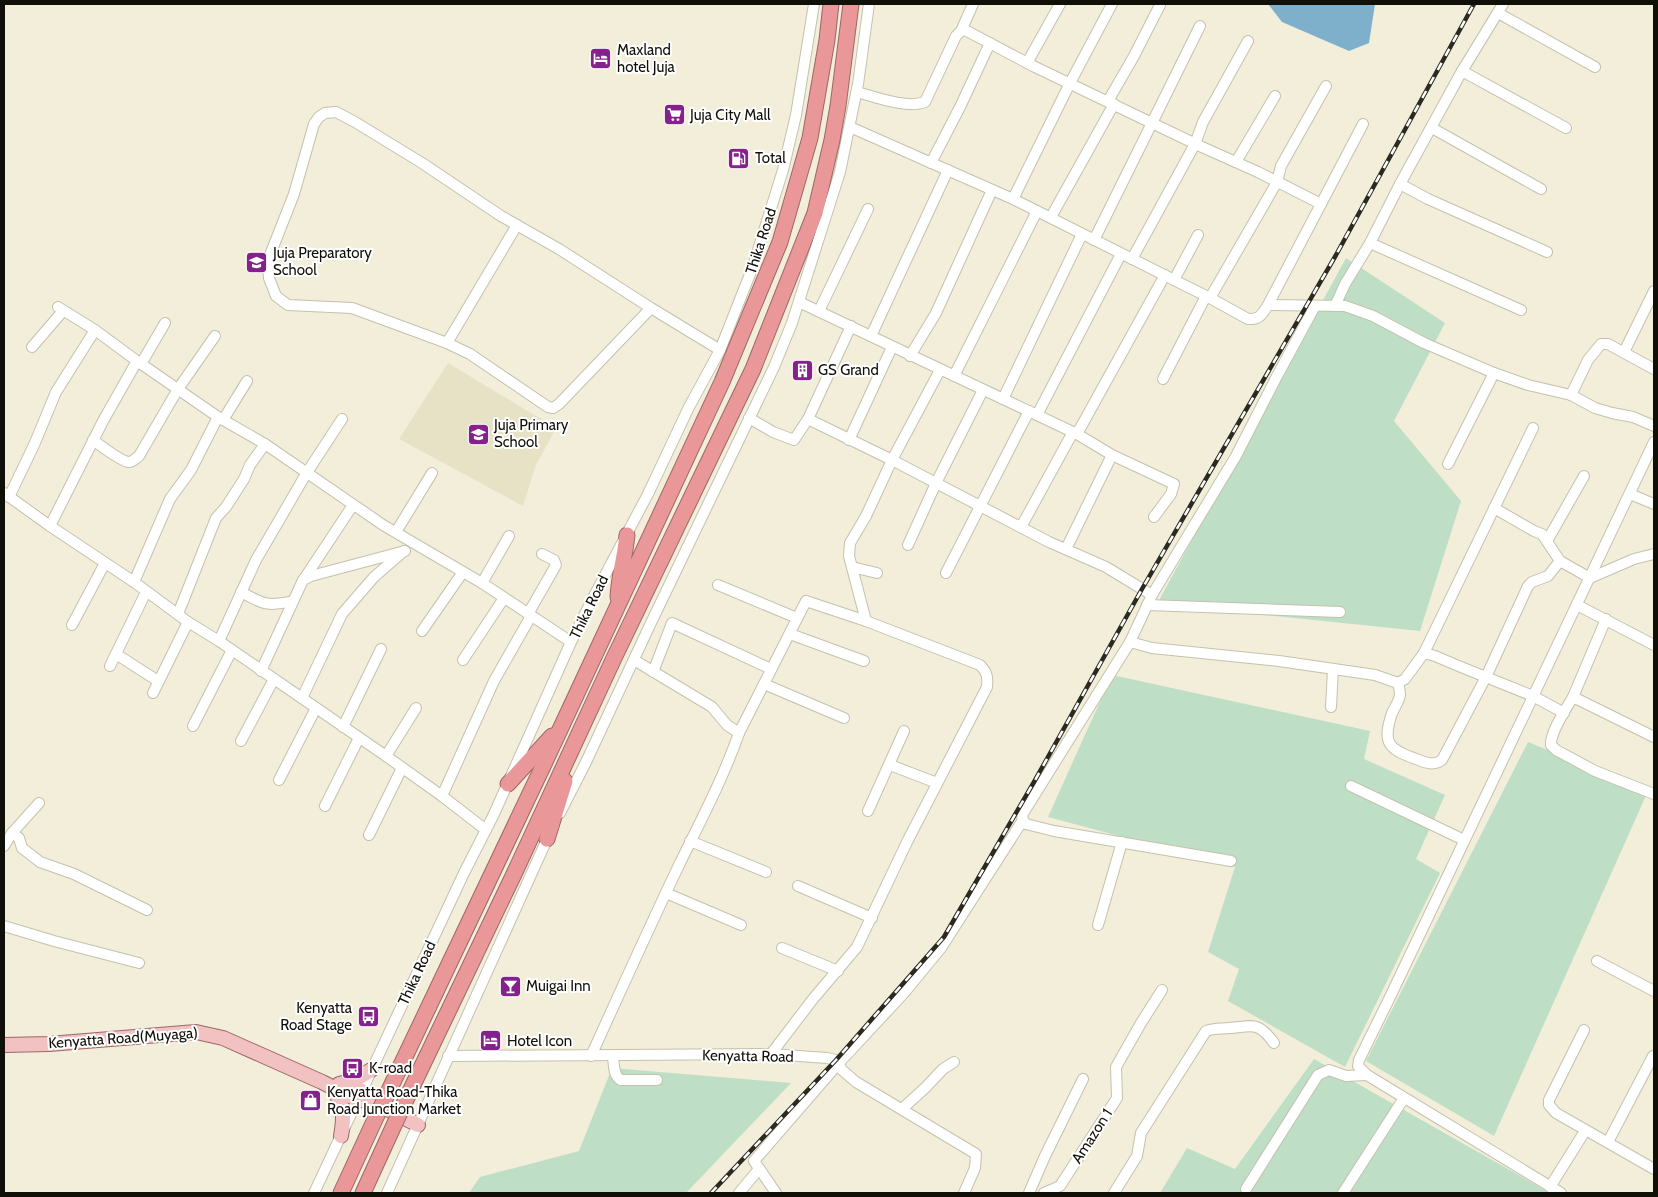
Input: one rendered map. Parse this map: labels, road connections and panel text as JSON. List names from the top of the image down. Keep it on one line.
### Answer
{"streets":{"highway":["Thika Road"],"main road":["Kenyatta Road(Muyaga)"],"street":["Kenyatta Road","Amazon 1"]},"places":{"hotel":["Maxland hotel Juja","Hotel Icon"],"supermarket":["Juja City Mall"],"fuel station":["Total"],"school or university":["Juja Preparatory School","Juja Primary School"],"building":["GS Grand"],"bar":["Muigai Inn"],"bus stop":["Kenyatta Road Stage","K-road"],"shop":["Kenyatta Road-Thika Road Junction Market"]}}
